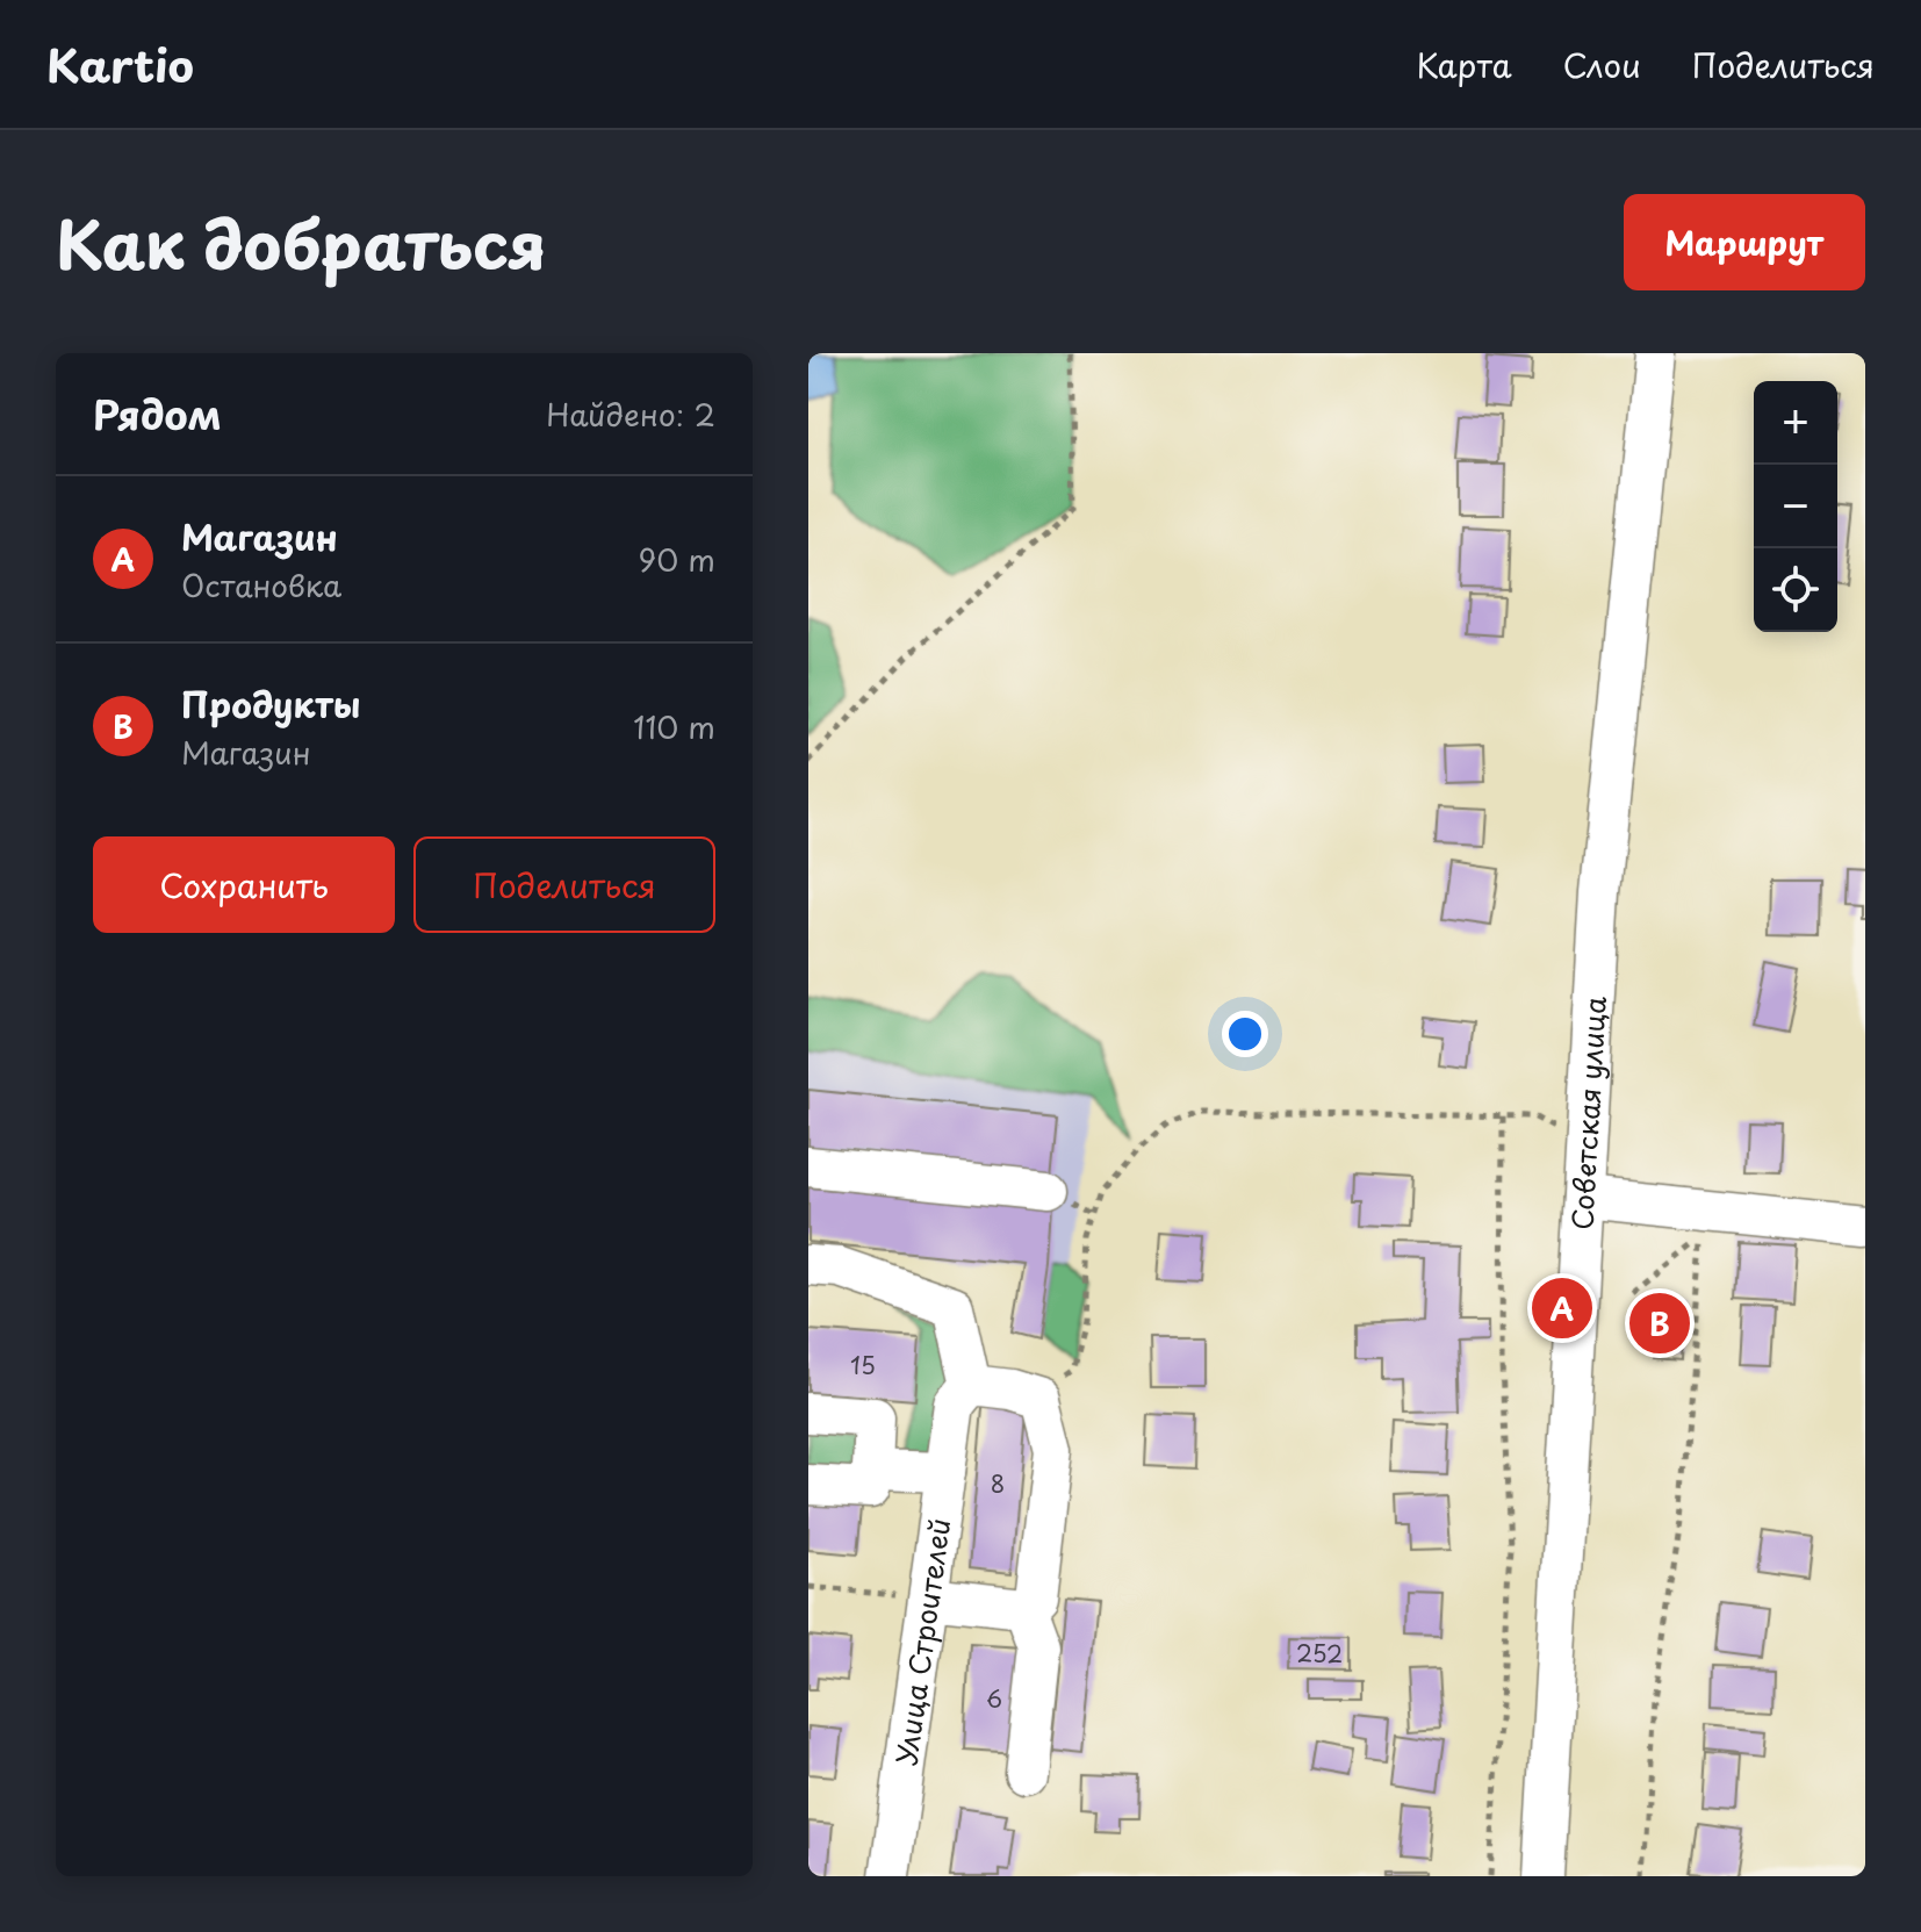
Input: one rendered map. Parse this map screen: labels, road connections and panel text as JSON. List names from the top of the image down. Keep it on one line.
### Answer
{"streets":{"street":["Советская улица","Улица Строителей"]},"house_numbers":["15","8","252","6"],"page":{"header":"Kartio","nav":["Карта","Слои","Поделиться"],"title":"Как добраться","buttons":["Маршрут",["Сохранить","Поделиться"]],"heading":["Рядом","Найдено: 2"],"map_buttons":["+","−"],"list":[{"mark":"A","name":"Магазин","note":"Остановка","value":"90 m"},{"mark":"B","name":"Продукты","note":"Магазин","value":"110 m"}],"pins":["A","B"]}}
